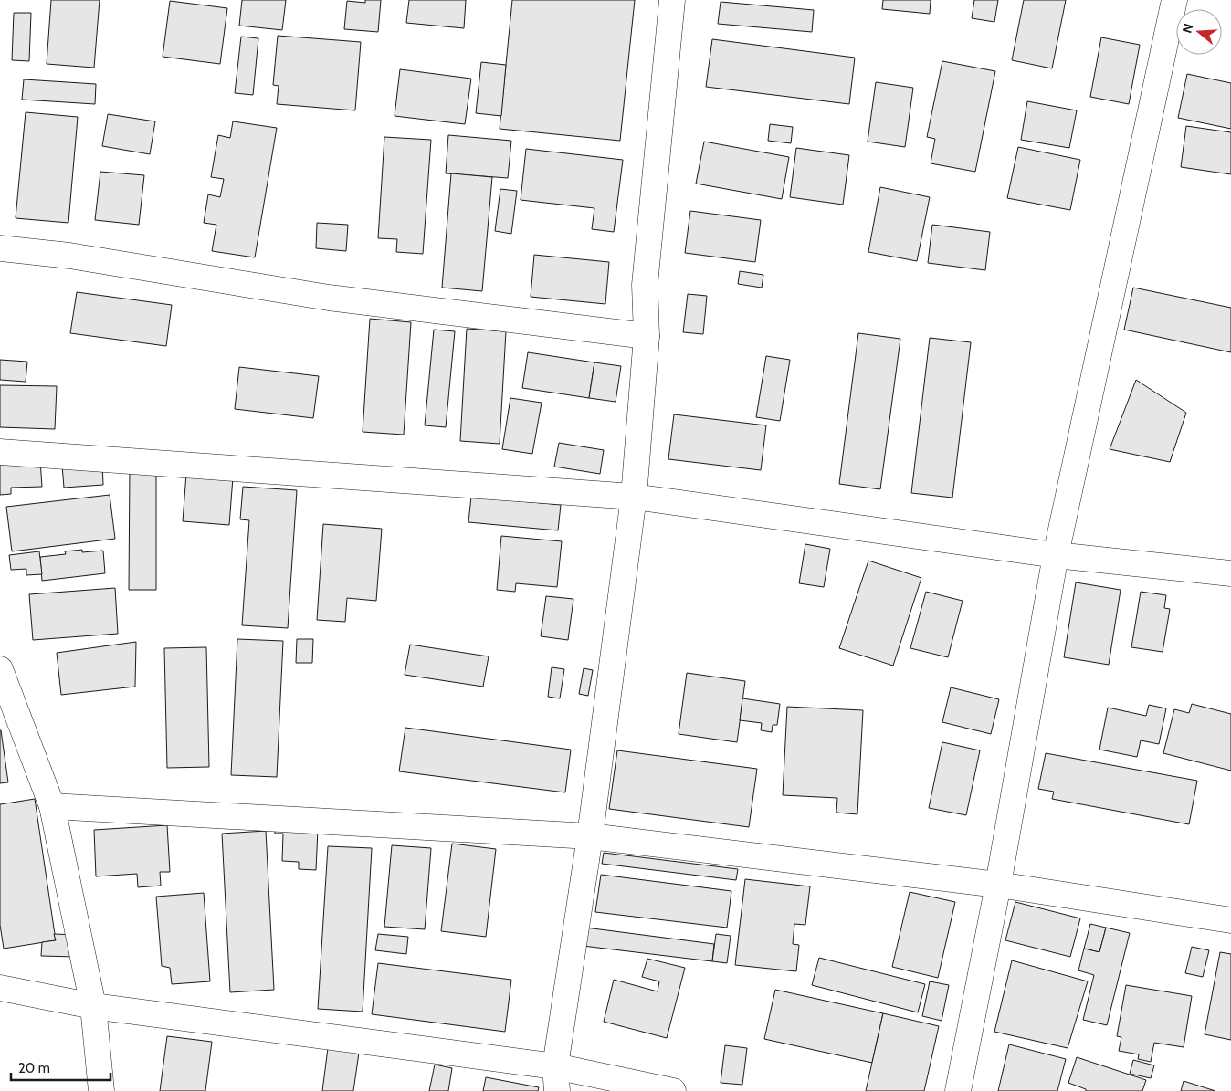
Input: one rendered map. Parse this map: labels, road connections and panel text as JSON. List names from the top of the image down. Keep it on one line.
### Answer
{"scale_bar":"20 m","north":"left"}
